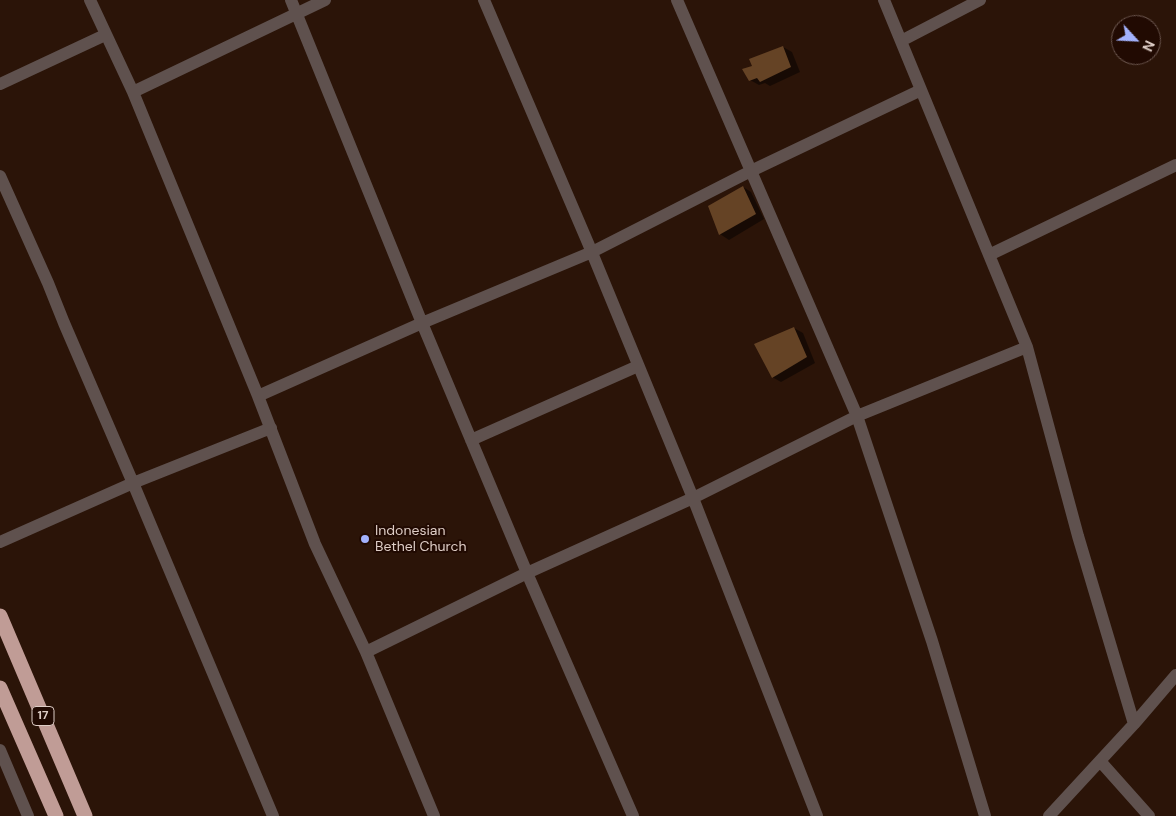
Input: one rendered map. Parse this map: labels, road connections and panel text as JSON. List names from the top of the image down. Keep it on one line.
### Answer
{"streets":{"highway":["17"]},"places":["Indonesian Bethel Church"],"north":"bottom right"}
